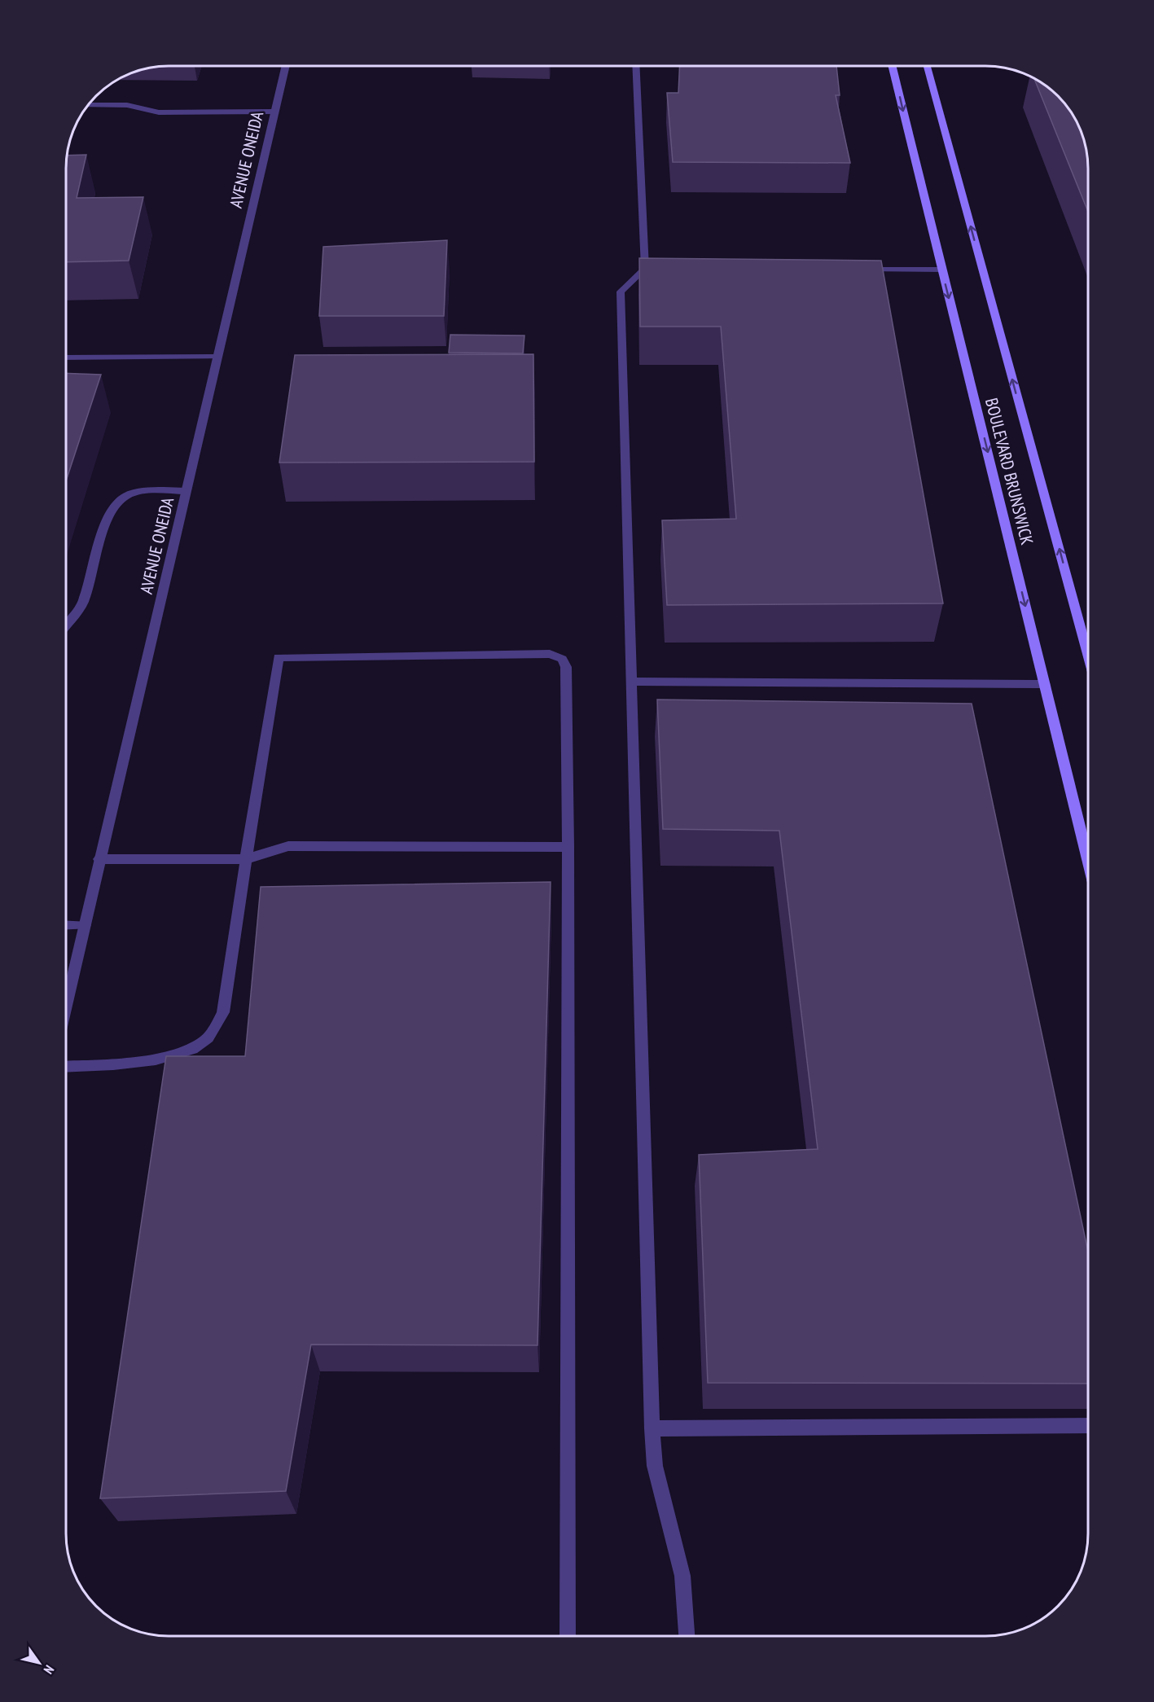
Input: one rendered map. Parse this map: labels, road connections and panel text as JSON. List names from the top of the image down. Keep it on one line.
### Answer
{"streets":{"street":["AVENUE ONEIDA","BOULEVARD BRUNSWICK"]},"north":"bottom right"}
